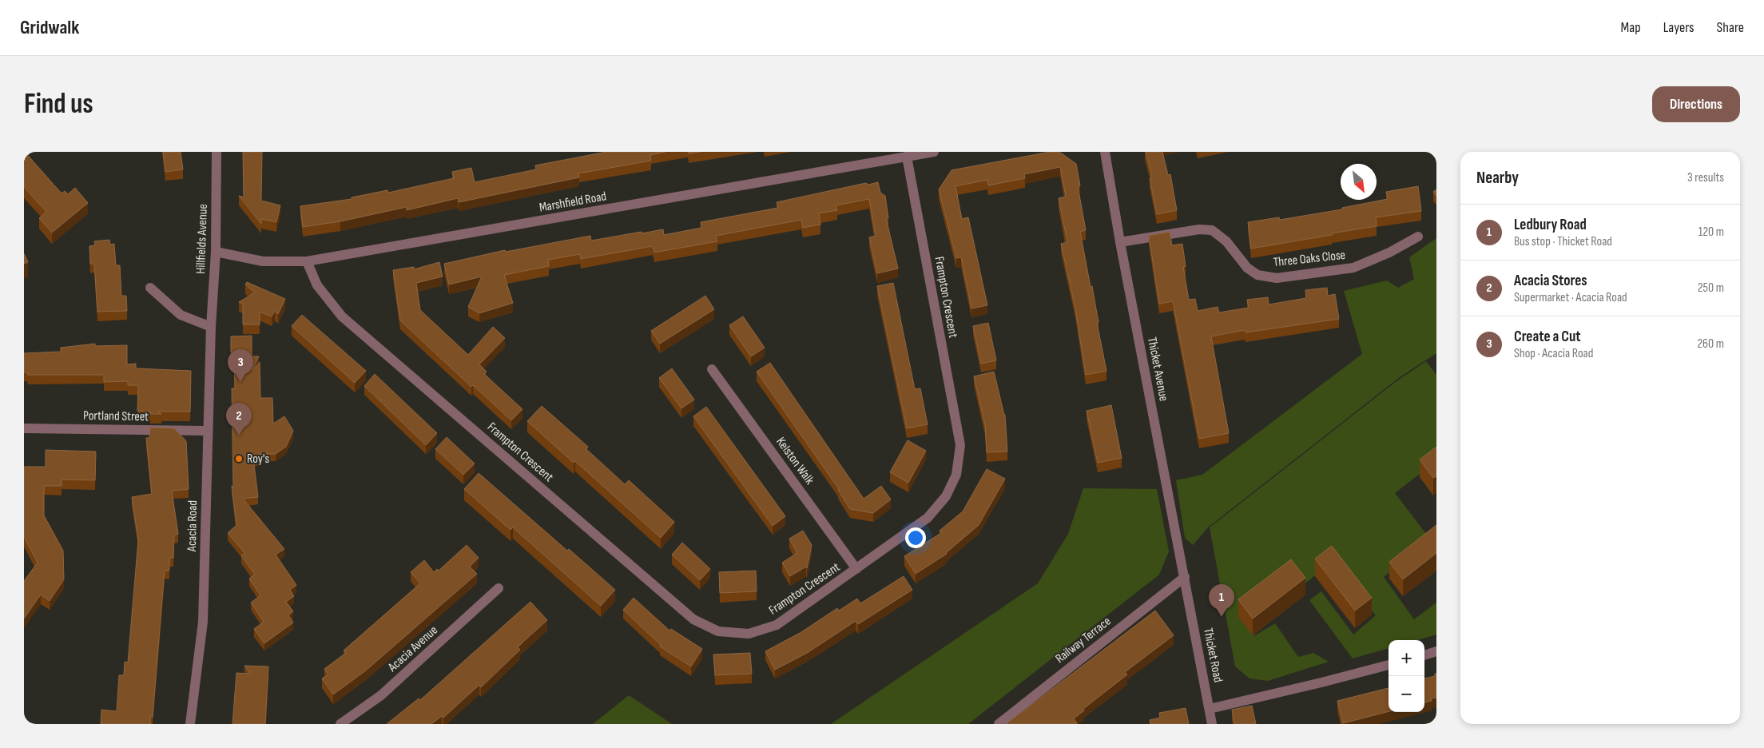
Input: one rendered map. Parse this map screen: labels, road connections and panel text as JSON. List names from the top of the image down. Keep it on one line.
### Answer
{"streets":{"street":["Marshfield Road","Hillfields Avenue","Three Oaks Close","Frampton Crescent","Thicket Avenue","Portland Street","Kelston Walk","Acacia Road","Railway Terrace","Acacia Avenue","Thicket Road"]},"crossings":[["Marshfield Road","Hillfields Avenue"],["Marshfield Road","Frampton Crescent"],["Hillfields Avenue","Acacia Road"],["Three Oaks Close","Thicket Avenue"],["Frampton Crescent","Kelston Walk"],["Thicket Avenue","Railway Terrace"],["Thicket Avenue","Thicket Road"],["Portland Street","Acacia Road"]],"places":["Roy's"],"north":"bottom right","page":{"header":"Gridwalk","nav":["Map","Layers","Share"],"buttons":"Directions","title":"Find us","heading":["Nearby","3 results"],"list":[{"mark":"1","name":"Ledbury Road","note":"Bus stop · Thicket Road","value":"120 m"},{"mark":"2","name":"Acacia Stores","note":"Supermarket · Acacia Road","value":"250 m"},{"mark":"3","name":"Create a Cut","note":"Shop · Acacia Road","value":"260 m"}],"pins":["3","2","1"],"map_buttons":["+","−"]}}
